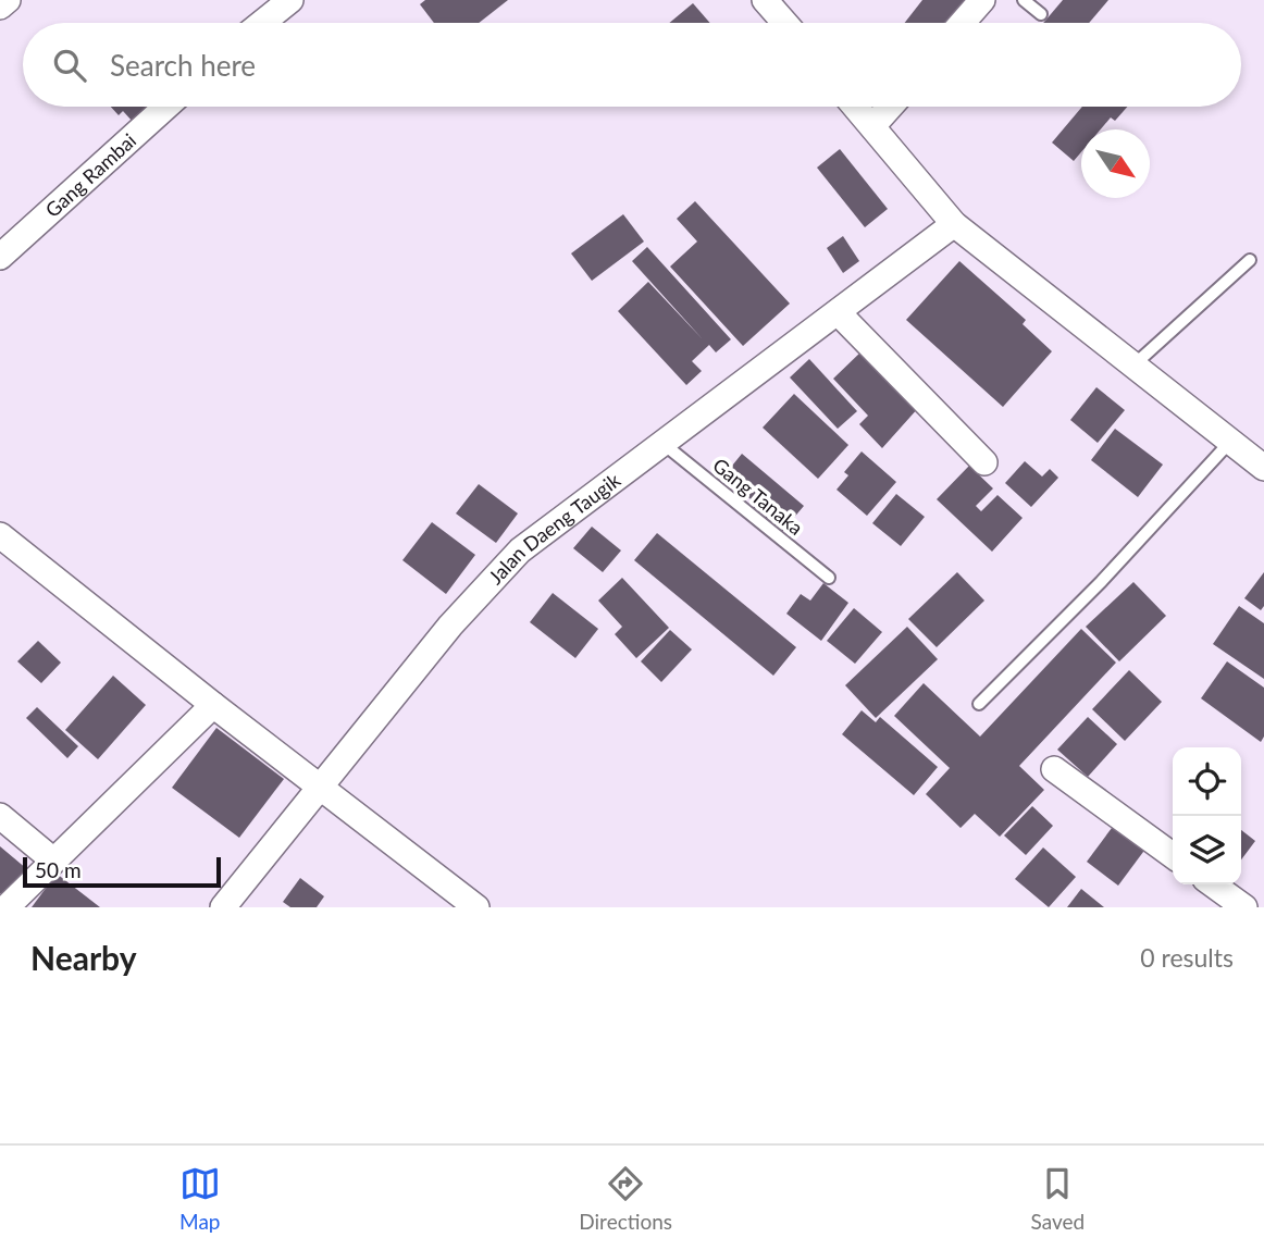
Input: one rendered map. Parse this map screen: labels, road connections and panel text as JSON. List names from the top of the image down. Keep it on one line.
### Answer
{"streets":{"street":["Gang Rambai","Jalan Daeng Taugik"],"lane":["Gang Tanaka"]},"crossings":[["Gang Tanaka","Jalan Daeng Taugik"]],"scale_bar":"50 m","north":"bottom right","page":{"search":"Search here","scale":"50 m","heading":["Nearby","0 results"],"nav":["Map","Directions","Saved"]}}
